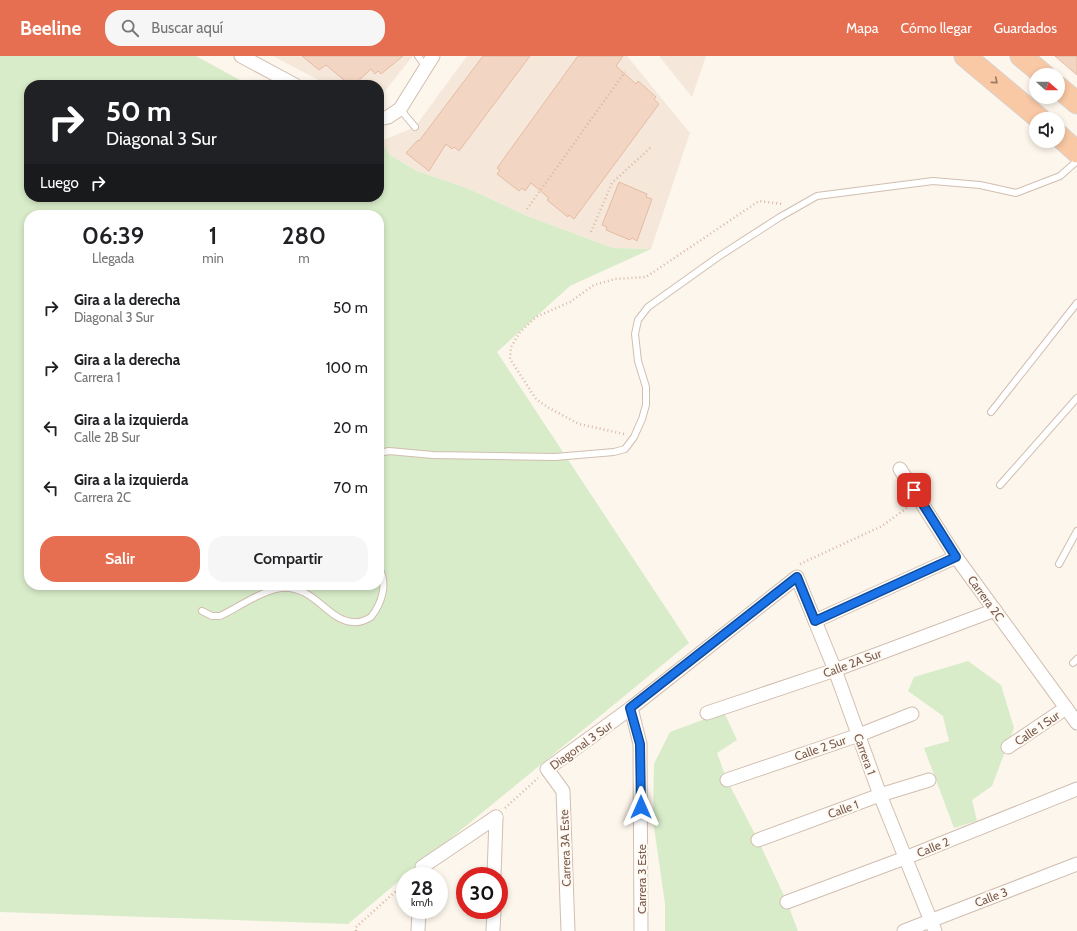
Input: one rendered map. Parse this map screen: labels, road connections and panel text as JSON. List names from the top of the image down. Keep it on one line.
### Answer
{"streets":{"street":["Carrera 2C","Calle 2A Sur","Calle 1 Sur","Diagonal 3 Sur","Calle 2 Sur","Carrera 1","Calle 1","Calle 2","Carrera 3A Este","Carrera 3 Este","Calle 3"]},"crossings":[["Carrera 2C","Calle 2A Sur"],["Carrera 2C","Calle 1 Sur"],["Calle 2A Sur","Carrera 1"],["Diagonal 3 Sur","Carrera 1"],["Diagonal 3 Sur","Carrera 3A Este"],["Diagonal 3 Sur","Carrera 3 Este"],["Calle 2 Sur","Carrera 1"],["Carrera 1","Calle 1"],["Carrera 1","Calle 2"],["Carrera 1","Calle 3"]],"north":"right","page":{"header":"Beeline","search":"Buscar aquí","nav":["Mapa","Cómo llegar","Guardados"],"turn":["50 m","Diagonal 3 Sur"],"then":"Luego","eta":["06:39","Llegada","1","min","280","m"],"list":[{"name":"Gira a la derecha","note":"Diagonal 3 Sur","value":"50 m"},{"name":"Gira a la derecha","note":"Carrera 1","value":"100 m"},{"name":"Gira a la izquierda","note":"Calle 2B Sur","value":"20 m"},{"name":"Gira a la izquierda","note":"Carrera 2C","value":"70 m"}],"buttons":["Salir","Compartir"],"speed":"28 km/h","limit":"30"}}
